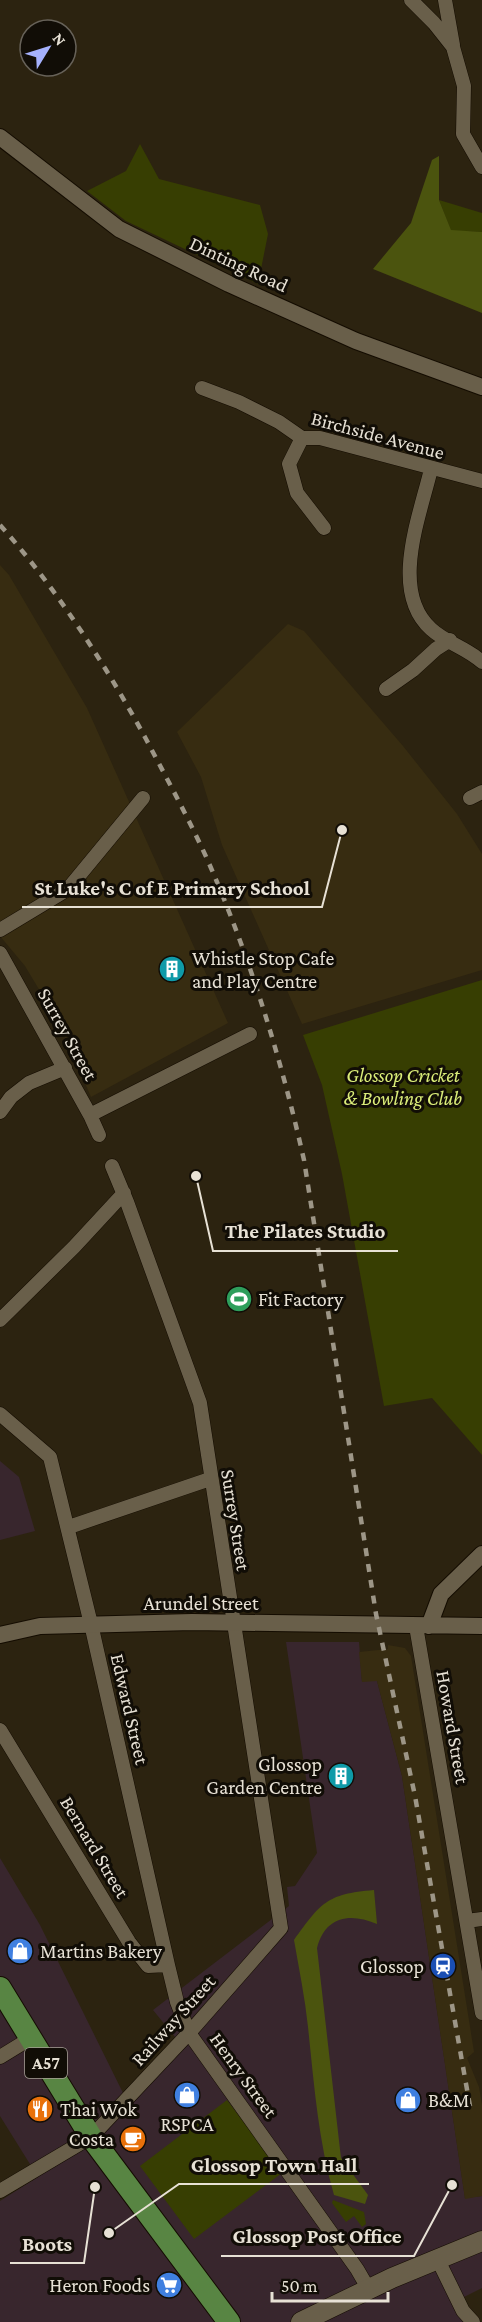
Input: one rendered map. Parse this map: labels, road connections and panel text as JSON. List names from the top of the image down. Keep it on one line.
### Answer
{"streets":{"main road":["A57"],"street":["Dinting Road","Birchside Avenue","Surrey Street","Arundel Street","Edward Street","Howard Street","Bernard Street","Railway Street","Henry Street"]},"crossings":[["Surrey Street","Arundel Street"],["Surrey Street","Railway Street"],["Arundel Street","Edward Street"],["Arundel Street","Howard Street"],["Edward Street","Bernard Street"],["Edward Street","Railway Street"],["Edward Street","Henry Street"],["Railway Street","A57"],["Railway Street","Henry Street"]],"parks":["Glossop Cricket & Bowling Club"],"places":{"other":["St Luke's C of E Primary School","The Pilates Studio","Glossop Post Office","Boots","Glossop Town Hall"],"building":["Whistle Stop Cafe and Play Centre","Glossop Garden Centre"],"sports":["Fit Factory"],"shop":["Martins Bakery","RSPCA","B&M"],"station":["Glossop"],"restaurant":["Thai Wok"],"cafe":["Costa"],"supermarket":["Heron Foods"]},"scale_bar":"50 m","north":"top right"}
